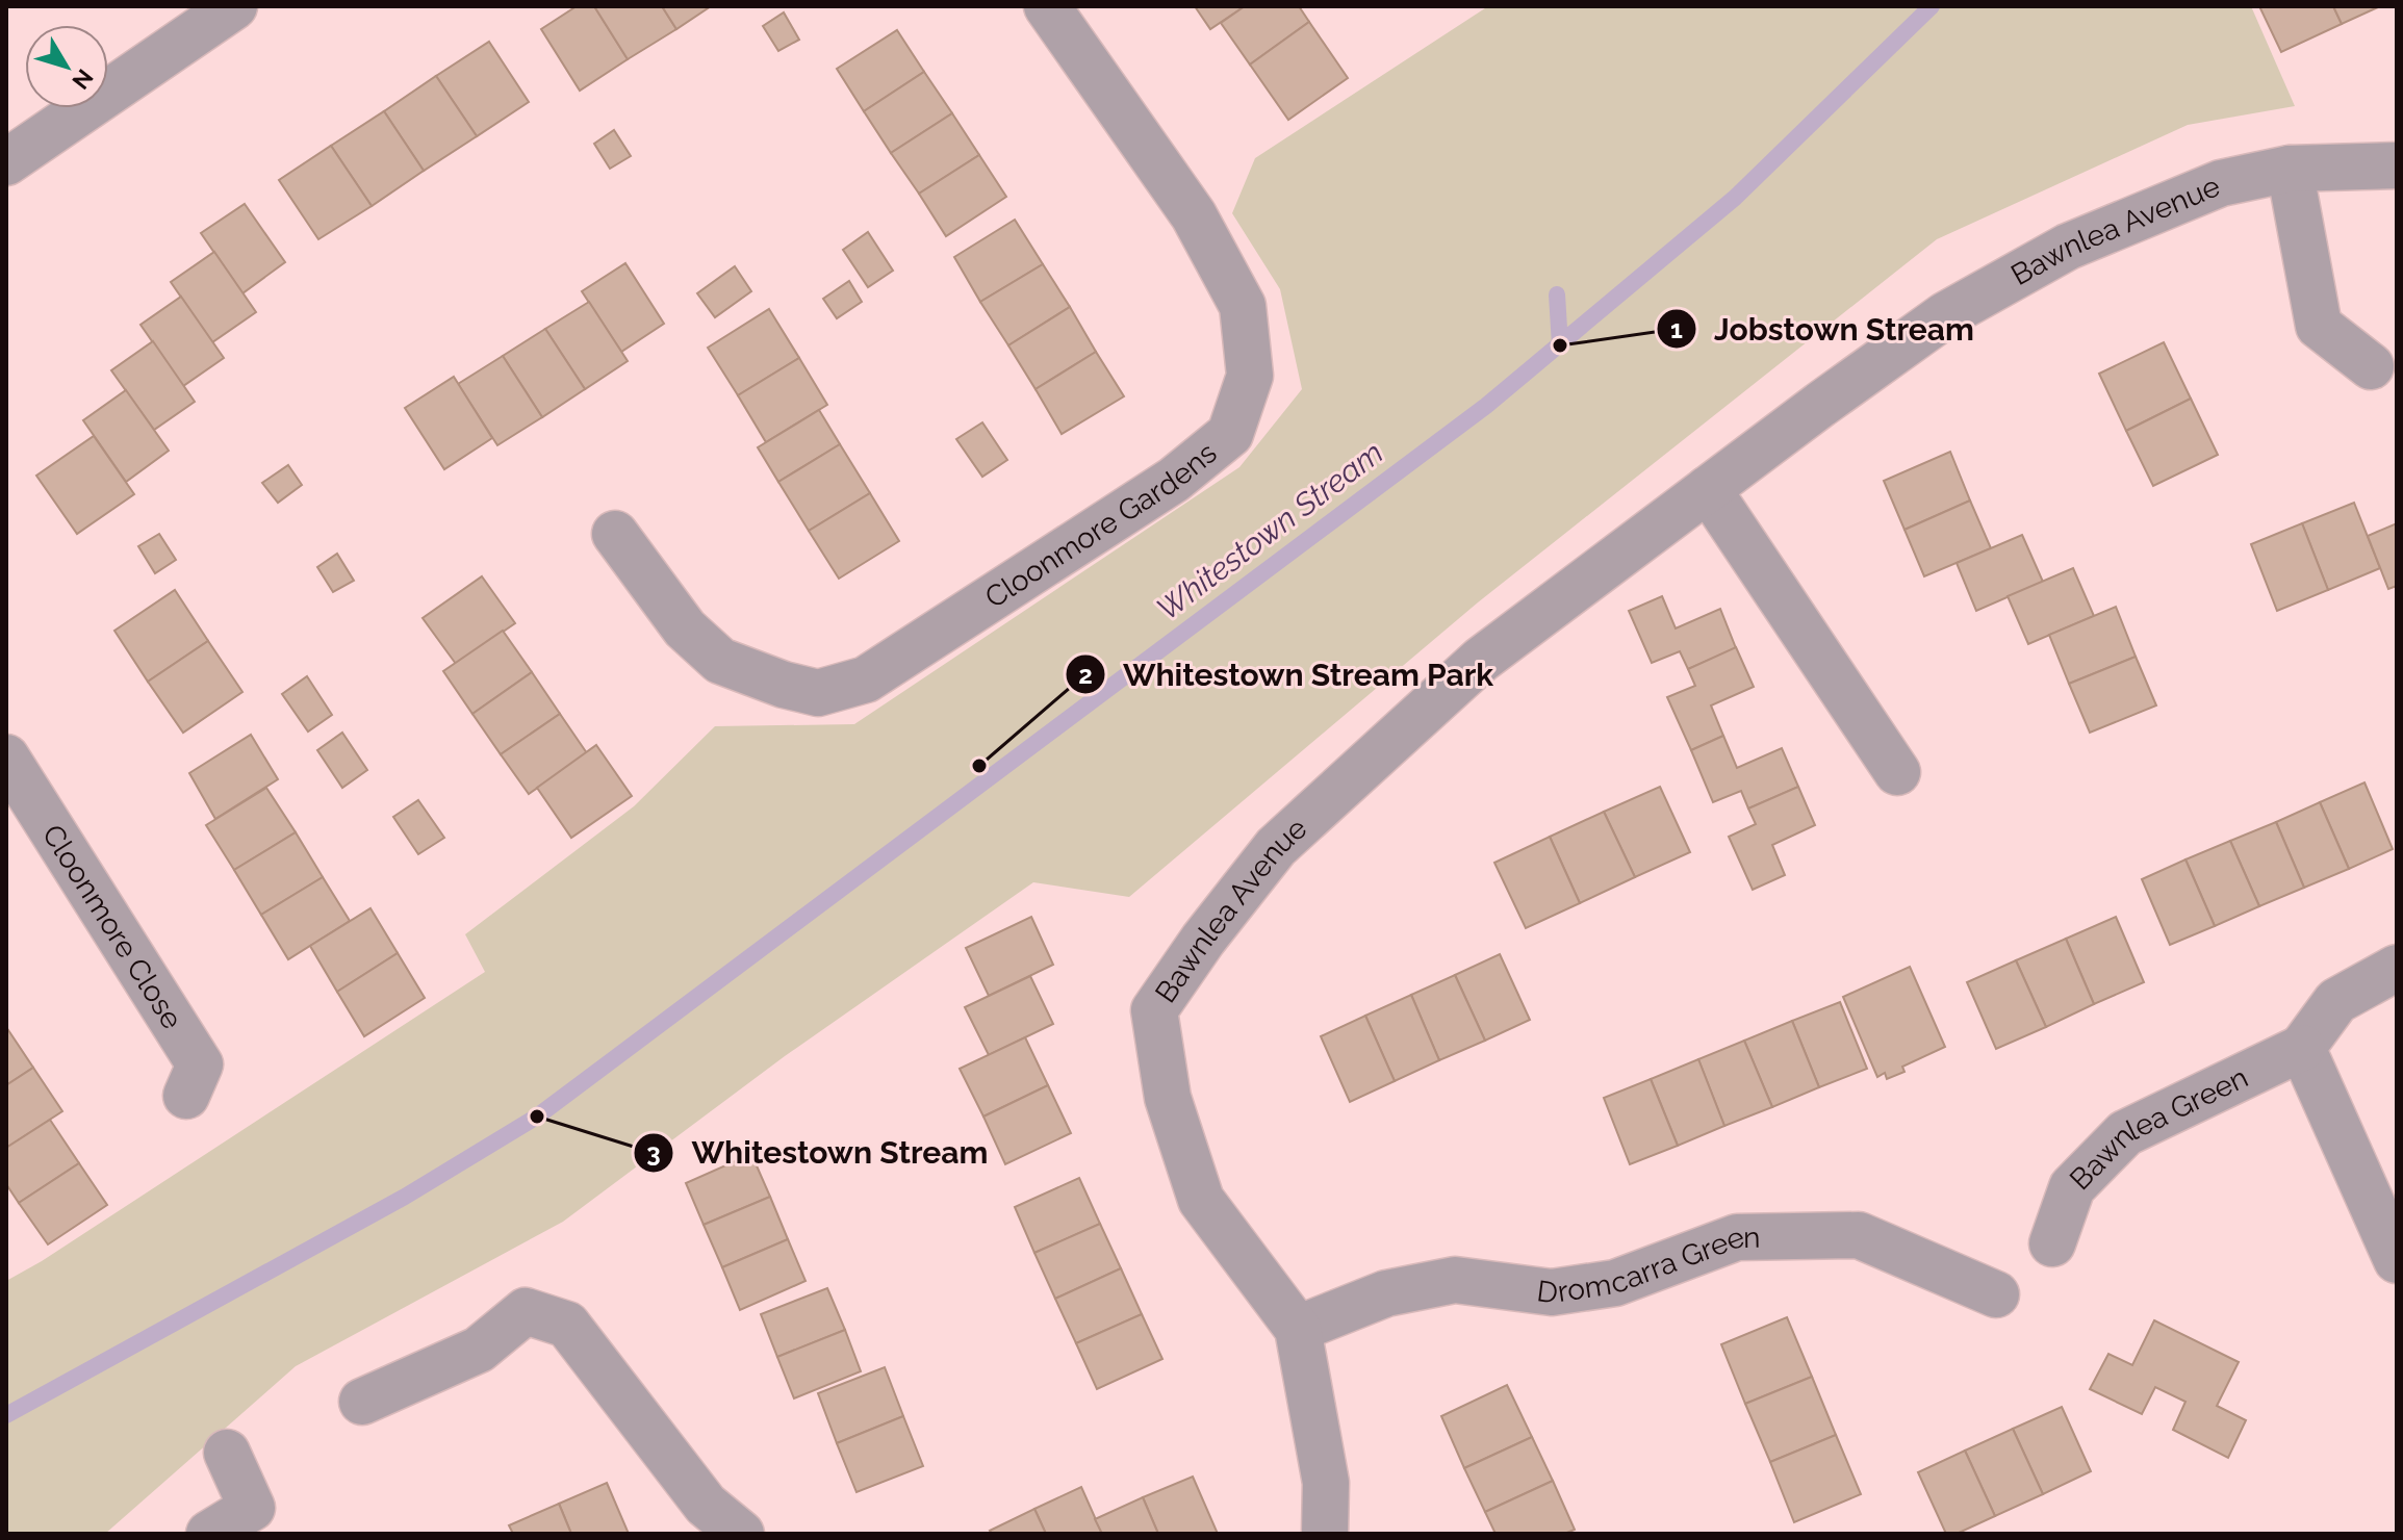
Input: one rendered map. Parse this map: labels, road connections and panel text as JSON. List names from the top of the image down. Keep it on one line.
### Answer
{"streets":{"street":["Bawnlea Avenue","Cloonmore Gardens","Cloonmore Close","Bawnlea Green","Dromcarra Green"]},"crossings":[["Bawnlea Avenue","Dromcarra Green"]],"water":["Whitestown Stream"],"places":["Jobstown Stream","Whitestown Stream Park","Whitestown Stream"],"north":"bottom right"}
